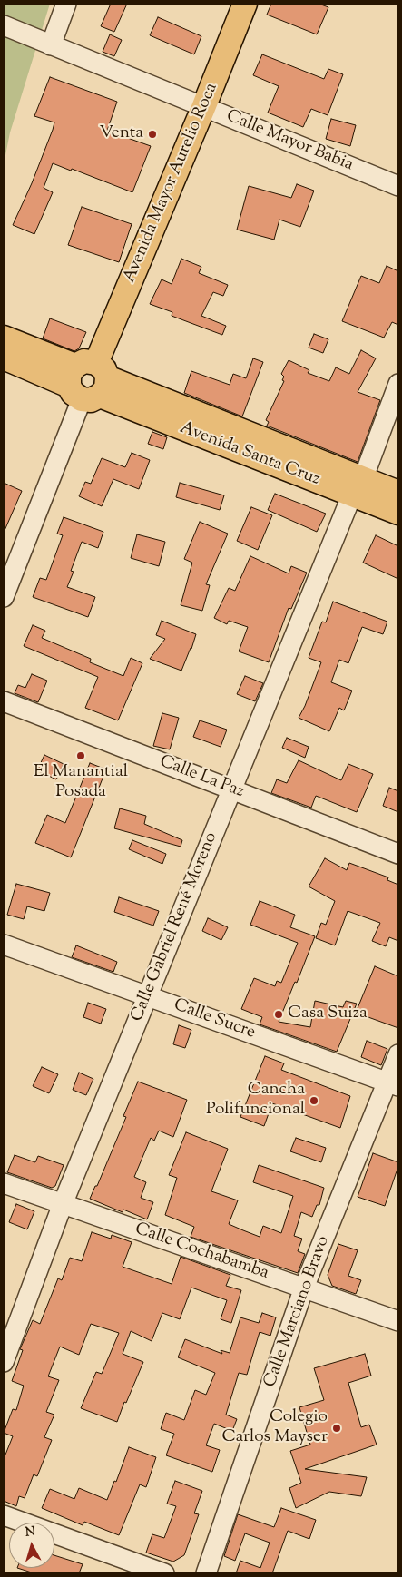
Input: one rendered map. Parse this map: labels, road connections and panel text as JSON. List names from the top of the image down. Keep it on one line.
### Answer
{"streets":{"main road":["Avenida Mayor Aurelio Roca","Avenida Santa Cruz"],"street":["Calle Mayor Babia","Calle La Paz","Calle Gabriel René Moreno","Calle Sucre","Calle Cochabamba","Calle Marciano Bravo"]},"crossings":[["Calle Mayor Babia","Avenida Mayor Aurelio Roca"],["Avenida Mayor Aurelio Roca","Avenida Santa Cruz"],["Avenida Santa Cruz","Calle Gabriel René Moreno"],["Calle La Paz","Calle Gabriel René Moreno"],["Calle Gabriel René Moreno","Calle Sucre"],["Calle Gabriel René Moreno","Calle Cochabamba"],["Calle Sucre","Calle Marciano Bravo"],["Calle Cochabamba","Calle Marciano Bravo"]],"places":["Venta","El Manantial Posada","Casa Suiza","Cancha Polifuncional","Colegio Carlos Mayser"],"north":"top"}
